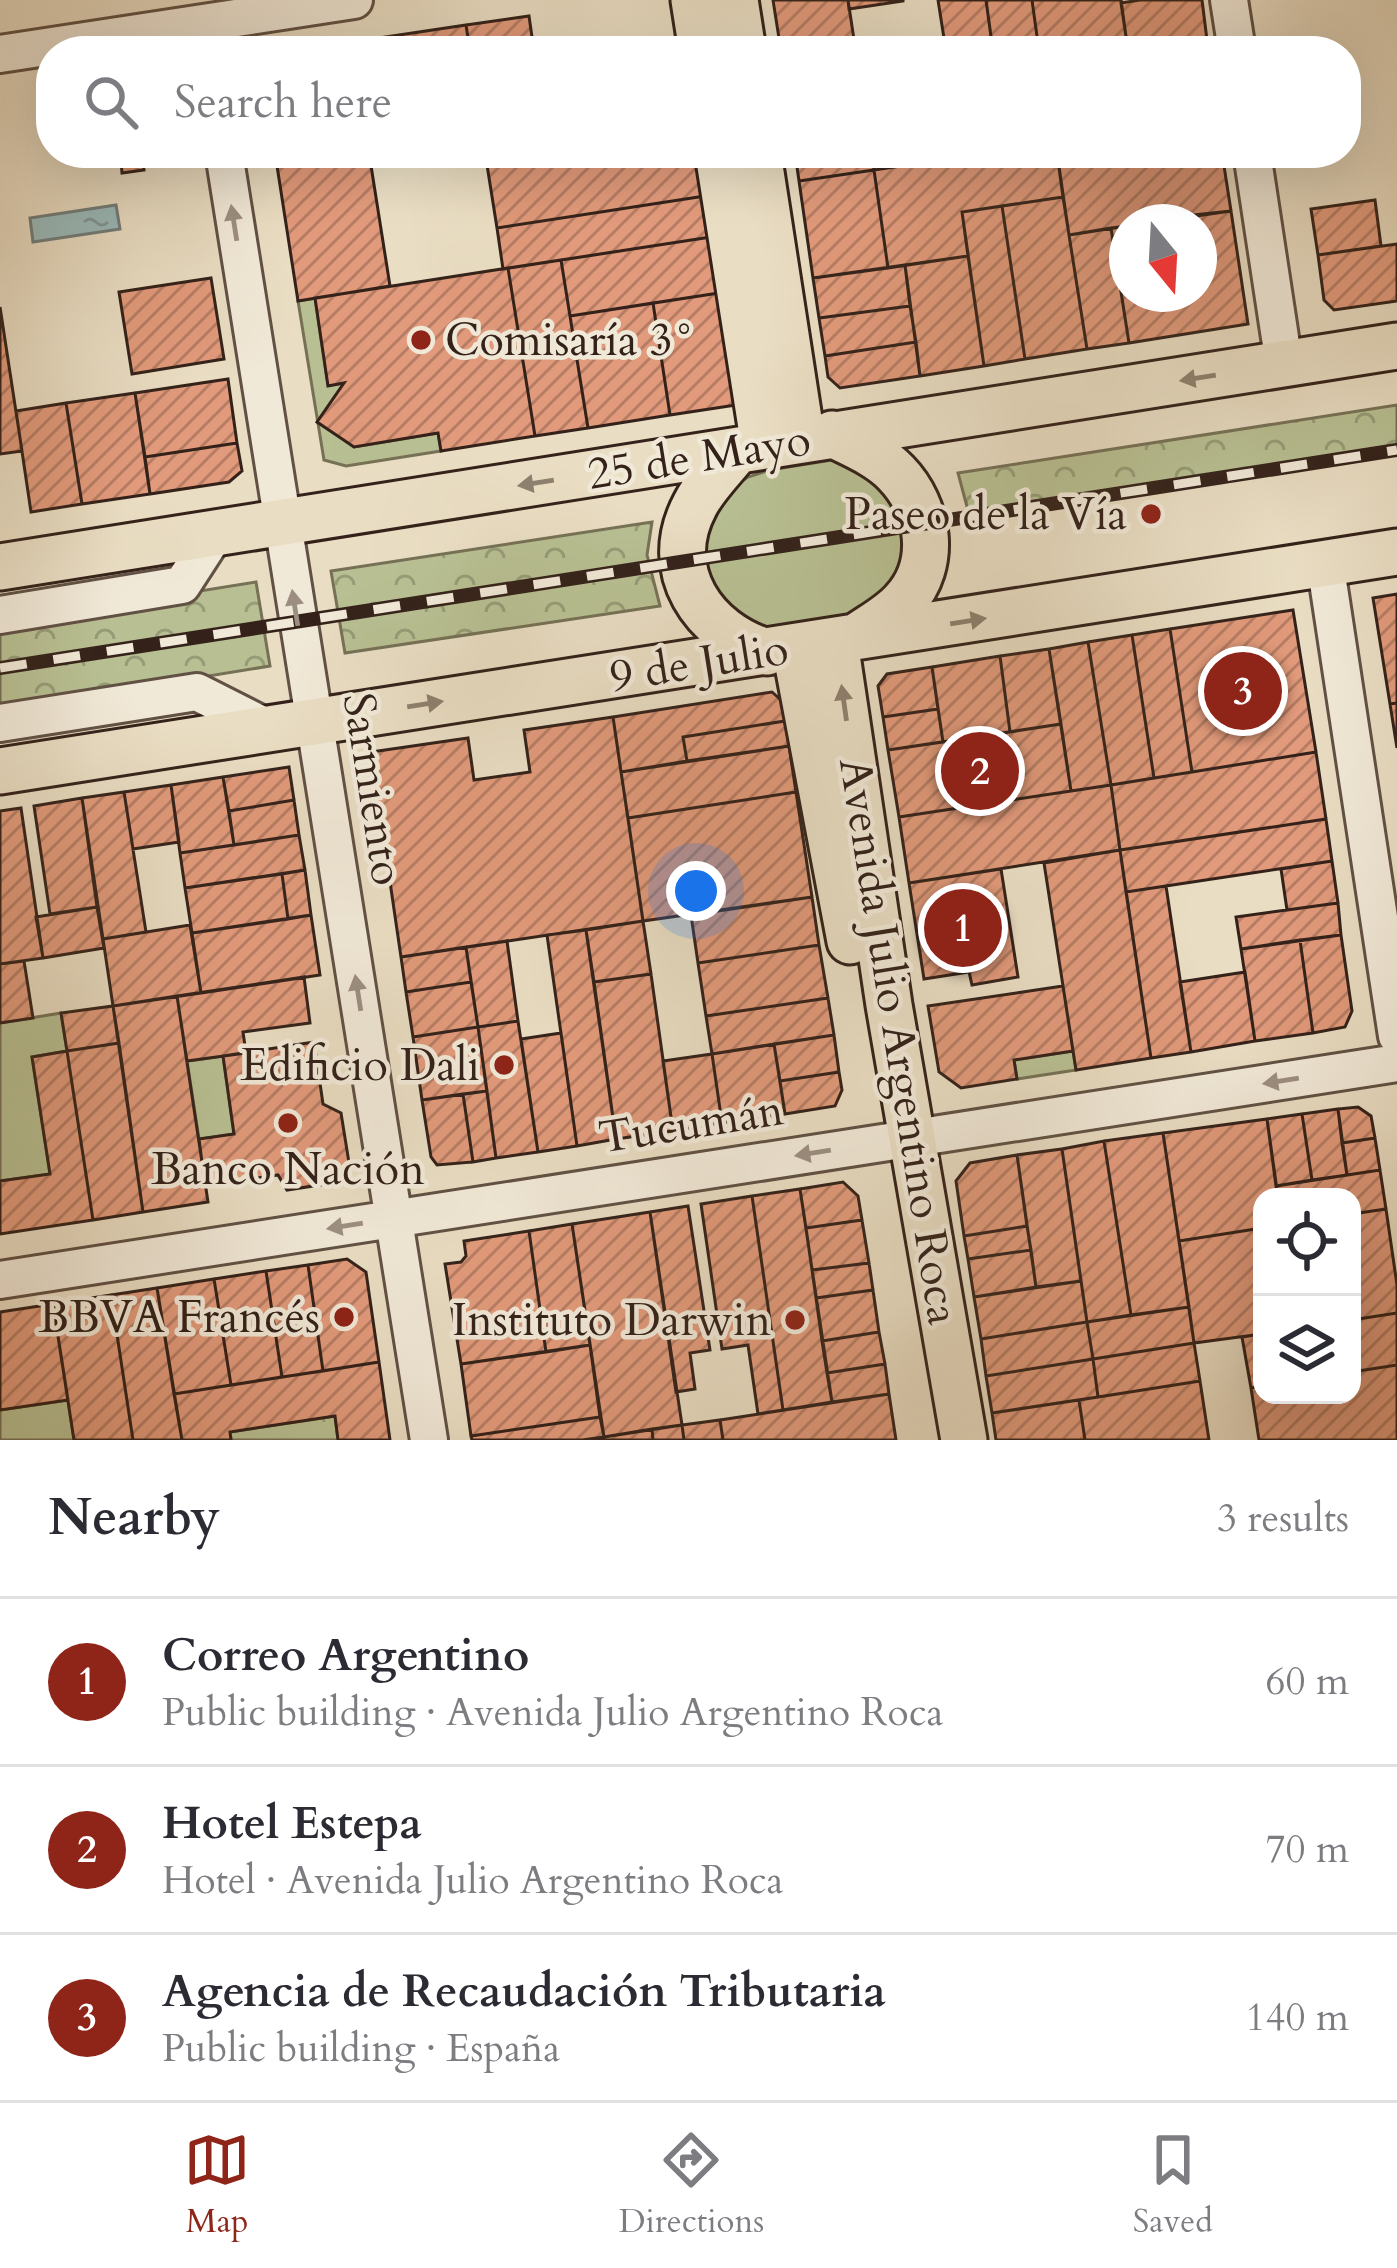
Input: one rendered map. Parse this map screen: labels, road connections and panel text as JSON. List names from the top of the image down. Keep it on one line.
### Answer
{"streets":{"main road":["25 de Mayo","9 de Julio","Avenida Julio Argentino Roca"],"street":["Sarmiento","Tucumán"]},"crossings":[["25 de Mayo","9 de Julio"],["25 de Mayo","Sarmiento"],["25 de Mayo","Avenida Julio Argentino Roca"],["9 de Julio","Sarmiento"],["9 de Julio","Avenida Julio Argentino Roca"],["Sarmiento","Tucumán"],["Avenida Julio Argentino Roca","Tucumán"]],"one_way":["25 de Mayo","9 de Julio","Sarmiento","Tucumán"],"places":["Comisaría 3°","Paseo de la Vía","Edificio Dali","Banco Nación","BBVA Francés","Instituto Darwin"],"north":"bottom","page":{"search":"Search here","pins":["3","2","1"],"heading":["Nearby","3 results"],"list":[{"mark":"1","name":"Correo Argentino","note":"Public building · Avenida Julio Argentino Roca","value":"60 m"},{"mark":"2","name":"Hotel Estepa","note":"Hotel · Avenida Julio Argentino Roca","value":"70 m"},{"mark":"3","name":"Agencia de Recaudación Tributaria","note":"Public building · España","value":"140 m"}],"nav":["Map","Directions","Saved"]}}
